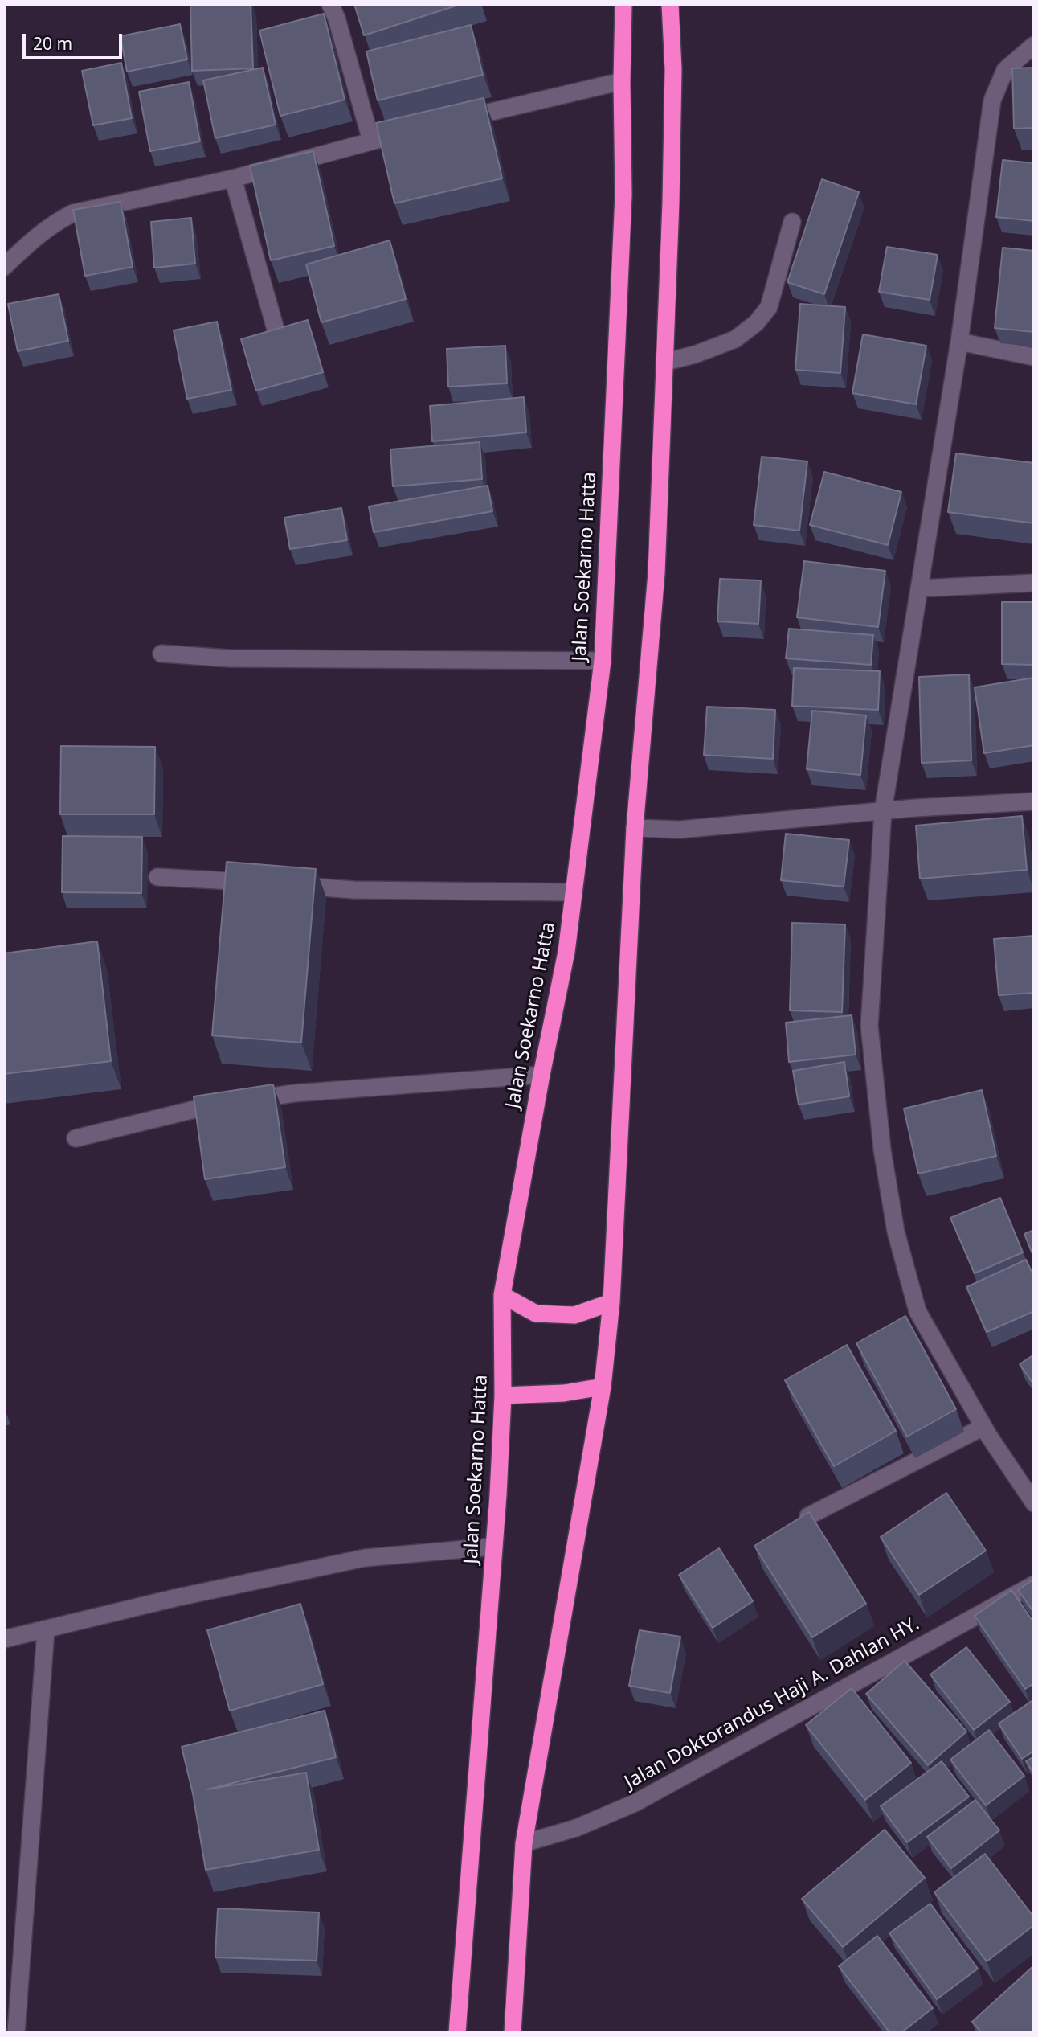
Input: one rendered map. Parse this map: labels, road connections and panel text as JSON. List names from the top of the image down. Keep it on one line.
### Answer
{"streets":{"highway":["Jalan Soekarno Hatta"],"street":["Jalan Doktorandus Haji A. Dahlan HY."]},"scale_bar":"20 m"}
